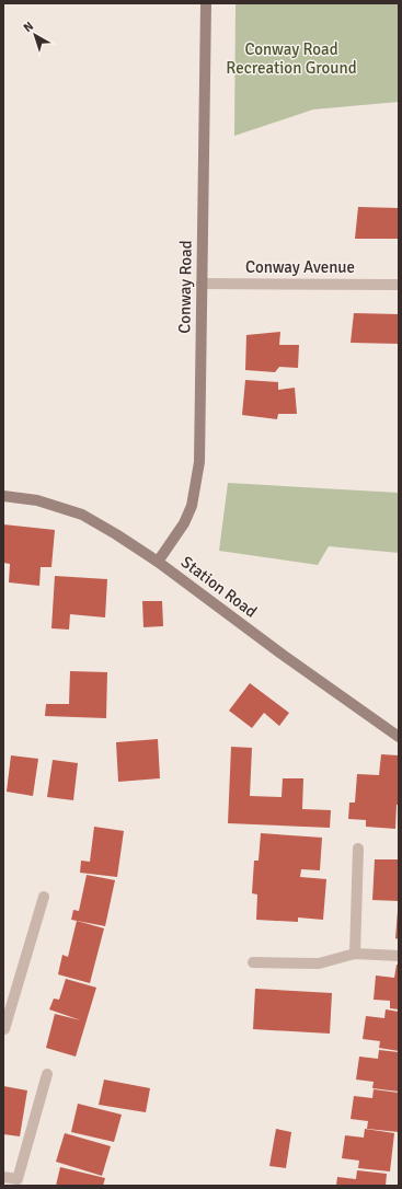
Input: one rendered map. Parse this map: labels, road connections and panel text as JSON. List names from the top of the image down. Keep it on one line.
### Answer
{"streets":{"street":["Conway Avenue","Conway Road","Station Road"]},"crossings":[["Conway Avenue","Conway Road"],["Conway Road","Station Road"]],"parks":["Conway Road Recreation Ground"],"north":"top left"}
